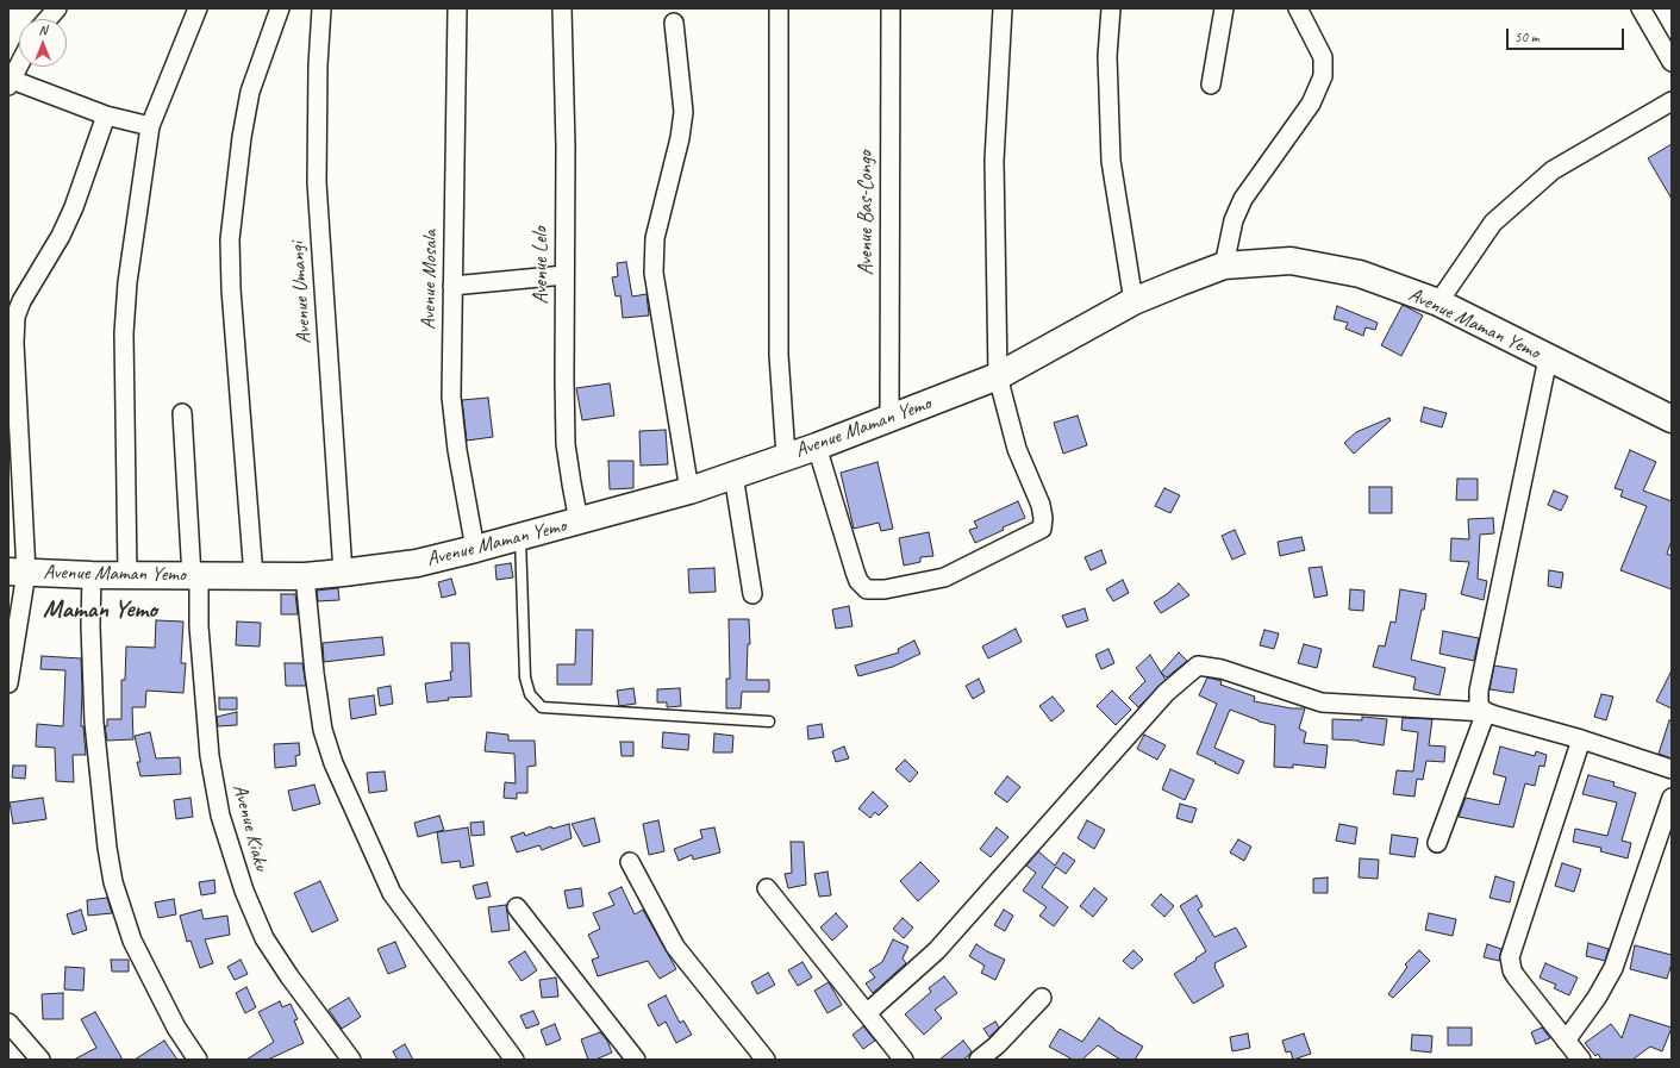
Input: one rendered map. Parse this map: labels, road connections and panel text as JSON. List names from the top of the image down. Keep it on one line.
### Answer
{"streets":{"street":["Avenue Bas-Congo","Avenue Lelo","Avenue Mosala","Avenue Umangi","Avenue Maman Yemo","Avenue Kiaku"]},"crossings":[["Avenue Bas-Congo","Avenue Maman Yemo"],["Avenue Lelo","Avenue Maman Yemo"],["Avenue Mosala","Avenue Maman Yemo"],["Avenue Umangi","Avenue Maman Yemo"],["Avenue Maman Yemo","Avenue Kiaku"]],"districts":["Maman Yemo"],"scale_bar":"50 m","north":"top"}
